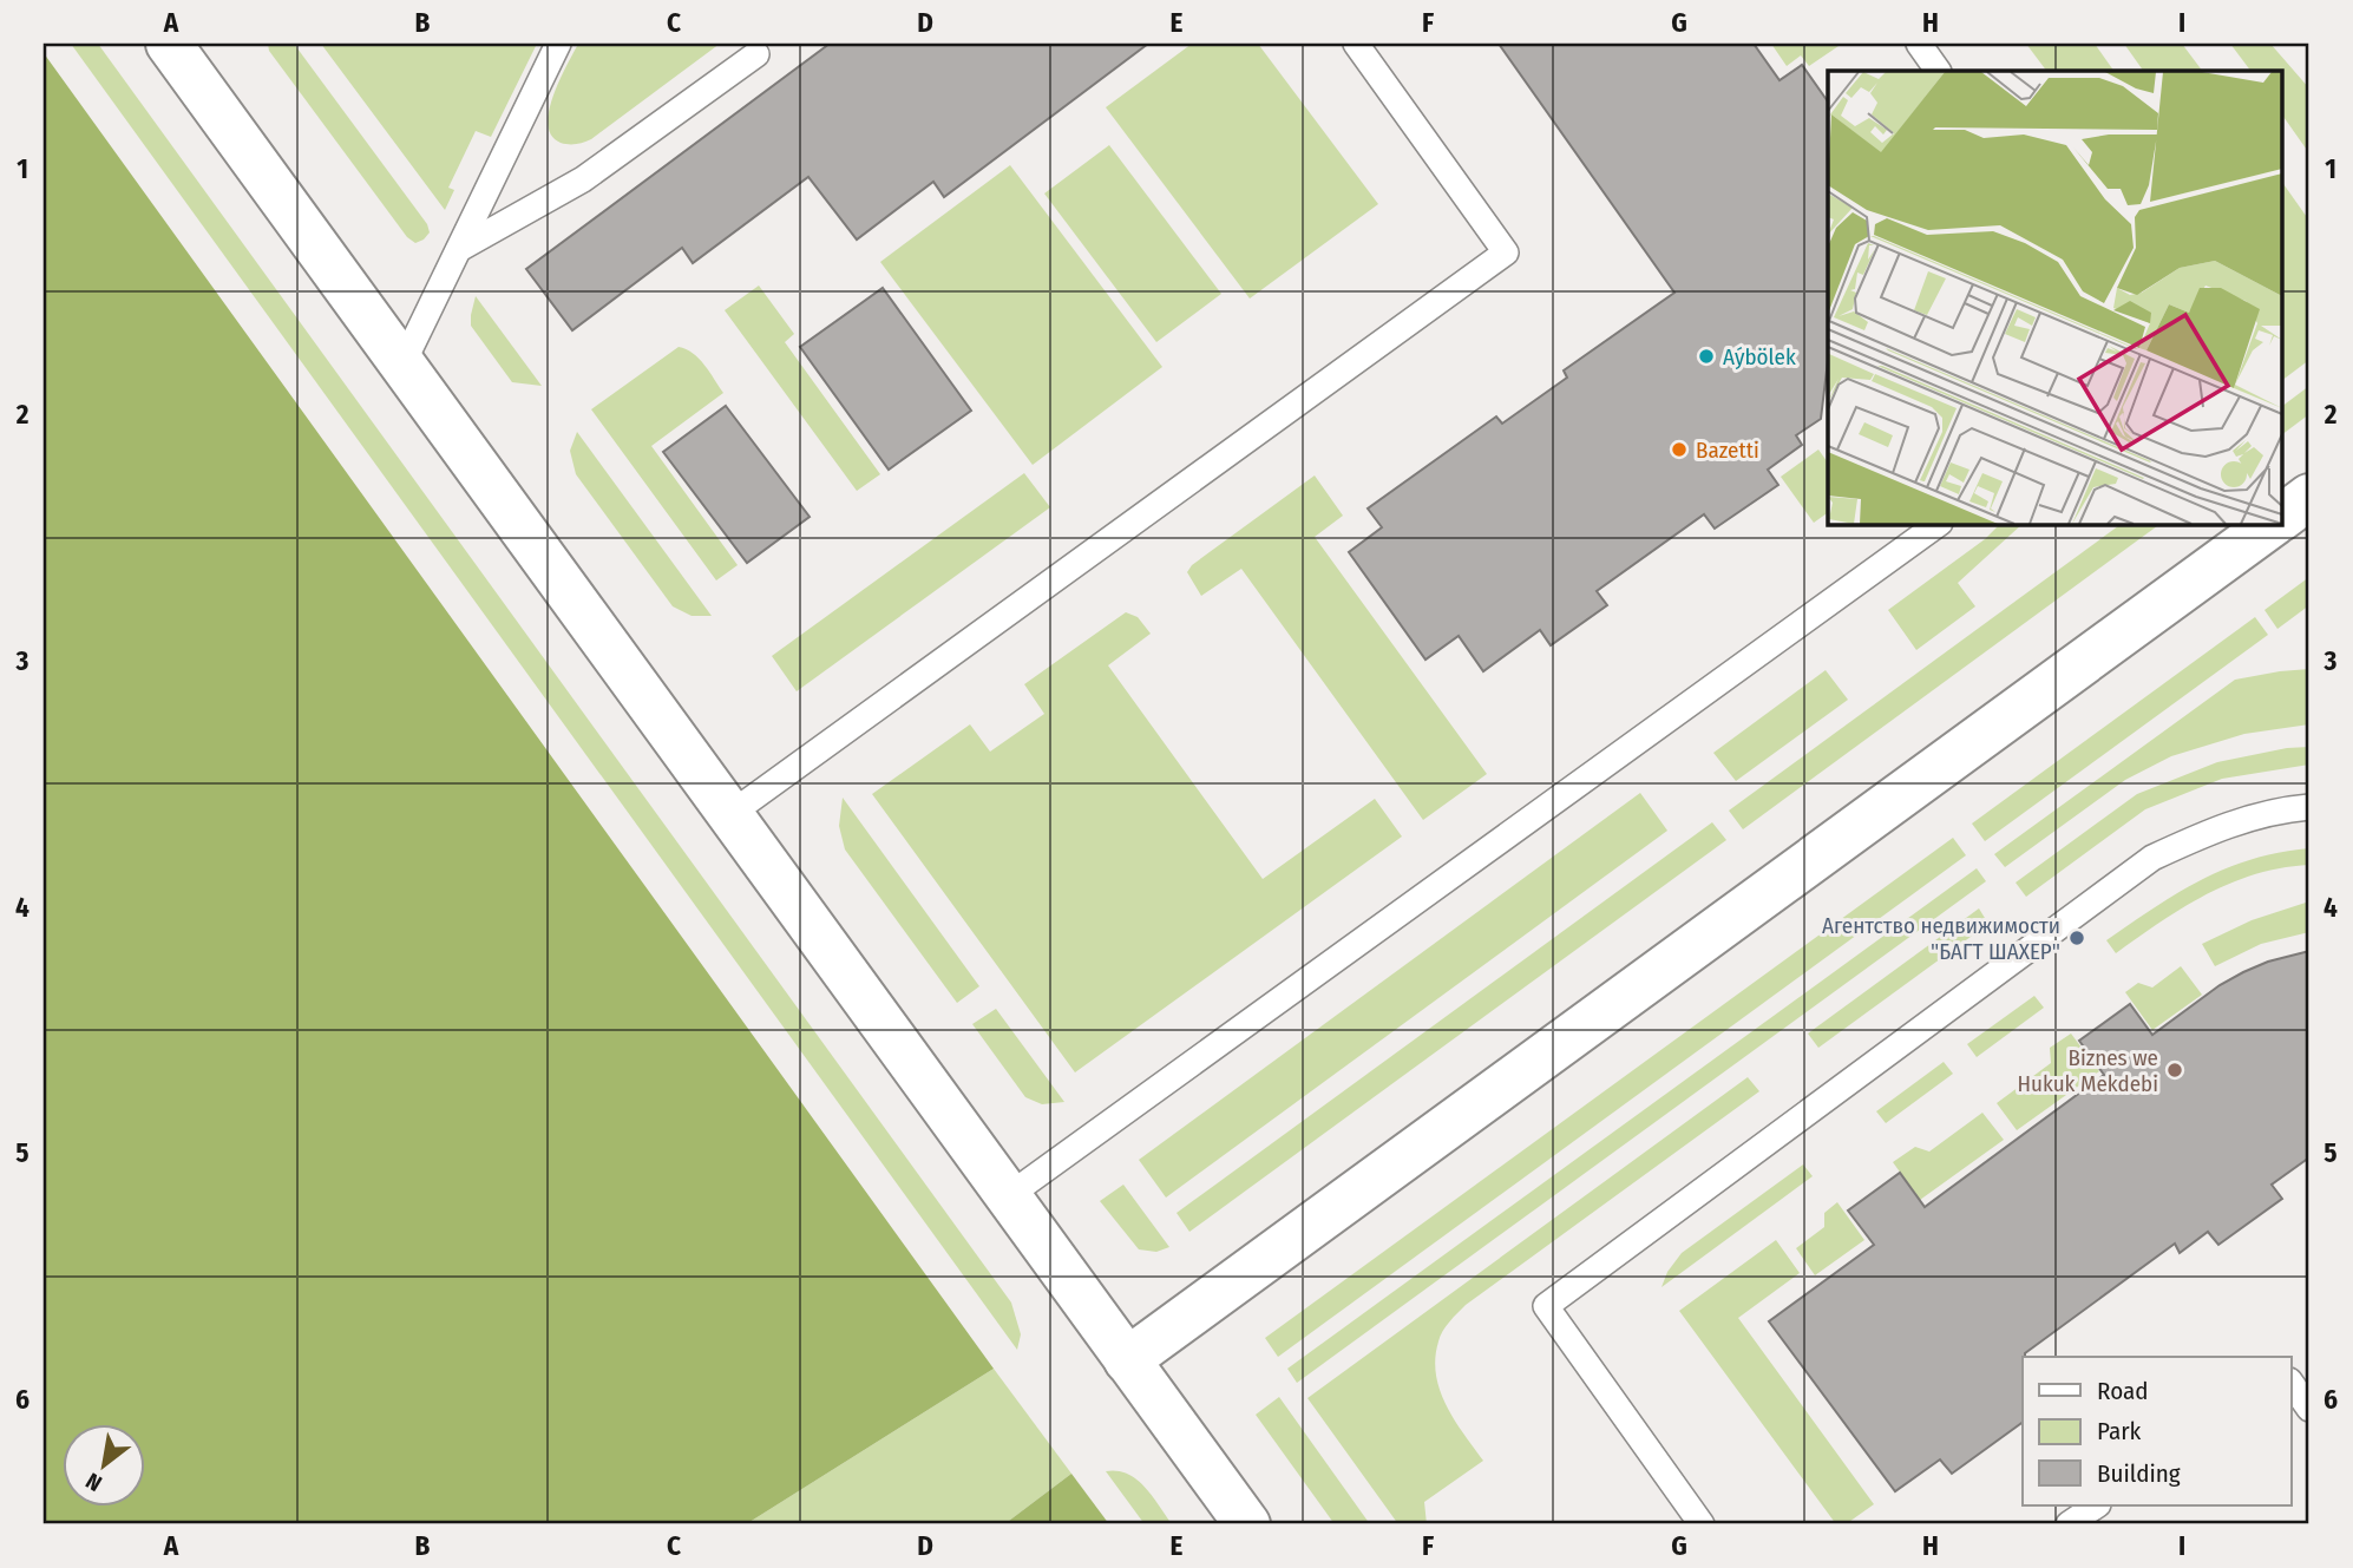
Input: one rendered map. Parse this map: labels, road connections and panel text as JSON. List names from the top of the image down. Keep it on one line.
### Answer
{"places":["Aýbölek","Bazetti","Агентство недвижимости \"БАГТ ШАХЕР\"","Biznes we Hukuk Mekdebi"],"legend":["Road","Park","Building"],"north":"bottom left","grid":{"columns":["A","B","C","D","E","F","G","H","I"],"rows":["1","2","3","4","5","6"]}}
